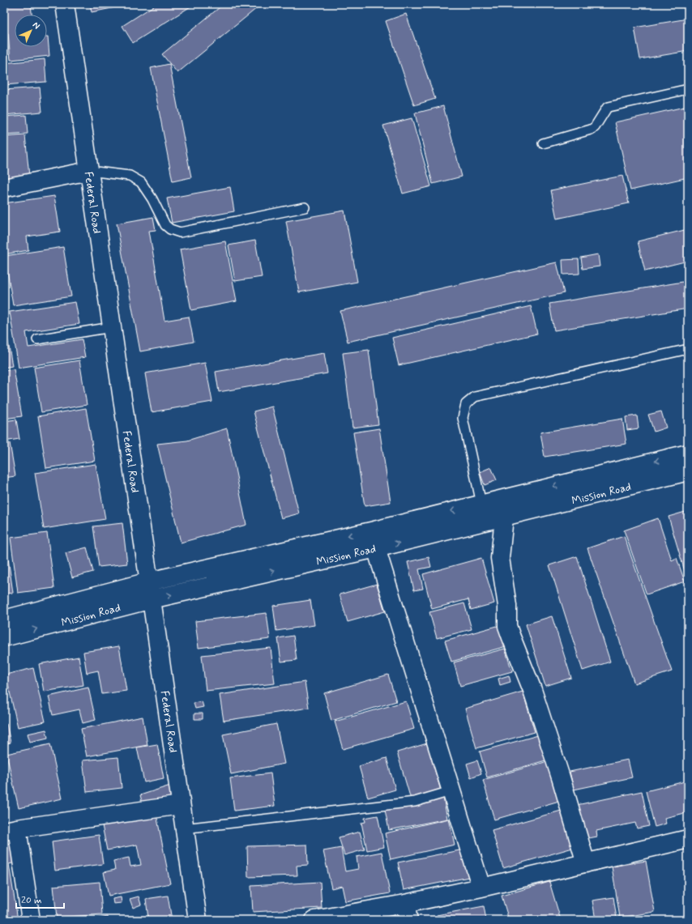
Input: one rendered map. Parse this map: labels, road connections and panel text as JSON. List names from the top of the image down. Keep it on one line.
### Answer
{"streets":{"street":["Federal Road","Mission Road"]},"crossings":[["Federal Road","Mission Road"]],"scale_bar":"20 m","north":"top right"}
